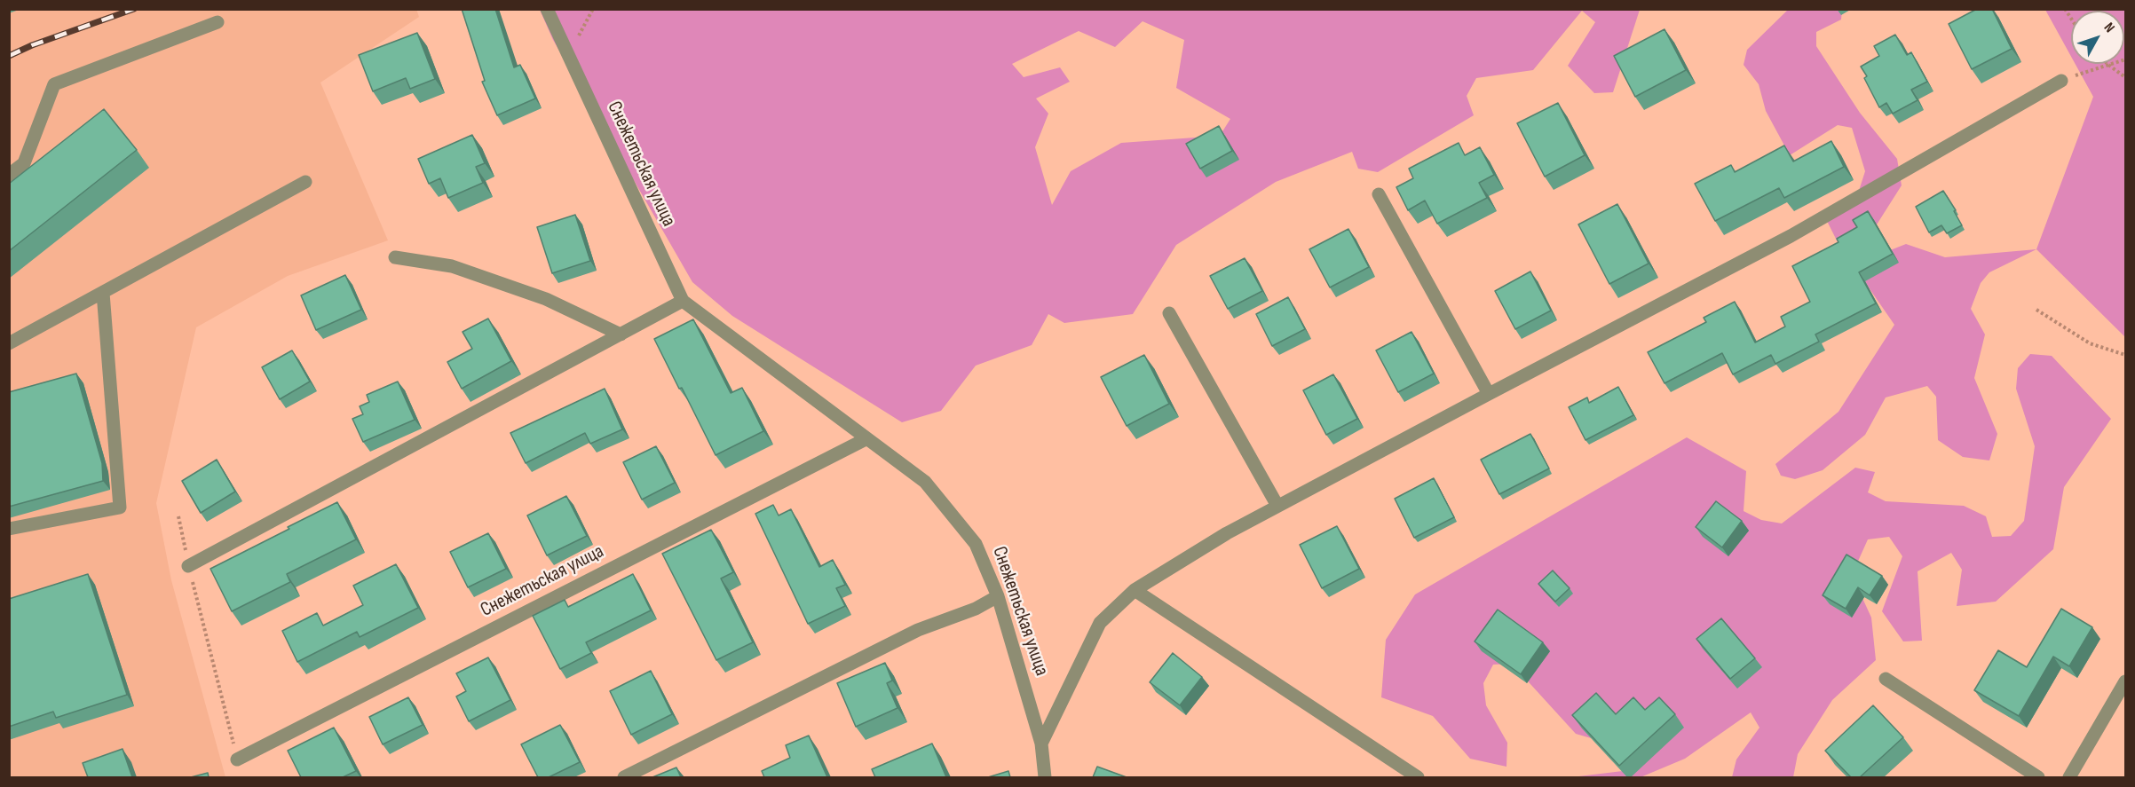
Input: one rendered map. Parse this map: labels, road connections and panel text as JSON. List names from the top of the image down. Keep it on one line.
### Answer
{"streets":{"street":["Снежетьская улица"]},"north":"top right"}
